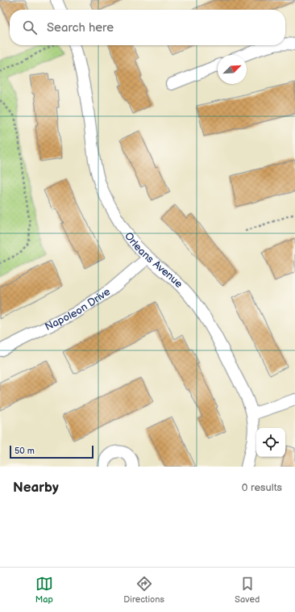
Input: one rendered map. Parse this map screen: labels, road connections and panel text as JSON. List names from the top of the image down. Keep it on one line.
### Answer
{"streets":{"street":["Orleans Avenue","Napoleon Drive"]},"crossings":[["Orleans Avenue","Napoleon Drive"]],"scale_bar":"50 m","north":"top right","page":{"search":"Search here","scale":"50 m","heading":["Nearby","0 results"],"nav":["Map","Directions","Saved"]}}
